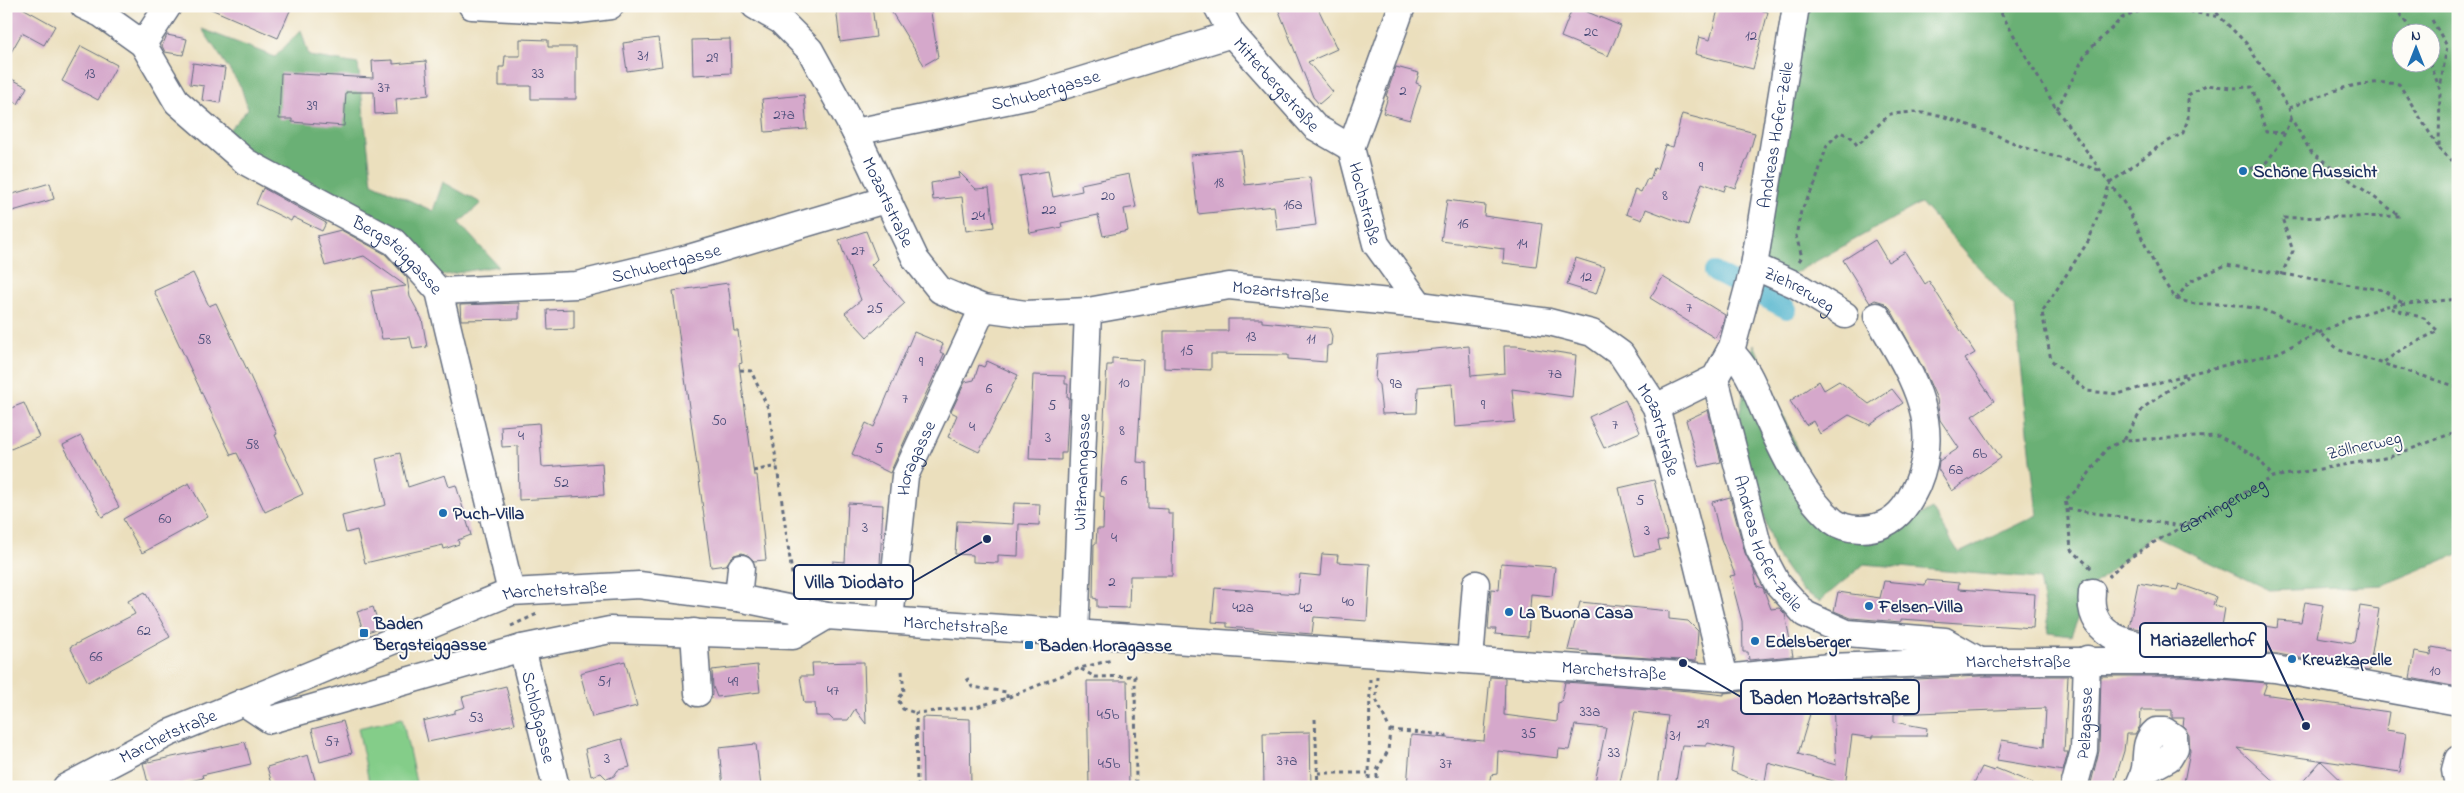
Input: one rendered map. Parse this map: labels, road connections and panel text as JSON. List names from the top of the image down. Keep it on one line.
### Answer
{"streets":{"street":["Mitterbergstraße","Schubertgasse","Andreas Hofer-Zeile","Hochstraße","Mozartstraße","Bergsteiggasse","Ziehrerweg","Horagasse","Witzmanngasse","Marchetstraße","Schloßgasse","Pelzgasse"],"path":["Zöllnerweg","Gamingerweg"]},"crossings":[["Mitterbergstraße","Schubertgasse"],["Mitterbergstraße","Hochstraße"],["Schubertgasse","Mozartstraße"],["Schubertgasse","Bergsteiggasse"],["Andreas Hofer-Zeile","Ziehrerweg"],["Andreas Hofer-Zeile","Marchetstraße"],["Hochstraße","Mozartstraße"],["Mozartstraße","Horagasse"],["Mozartstraße","Witzmanngasse"],["Mozartstraße","Marchetstraße"],["Bergsteiggasse","Marchetstraße"],["Zöllnerweg","Gamingerweg"],["Horagasse","Marchetstraße"],["Witzmanngasse","Marchetstraße"],["Marchetstraße","Pelzgasse"]],"places":{"other":["Schöne Aussicht","Puch-Villa","Villa Diodato","Felsen-Villa","La Buona Casa","Edelsberger","Kreuzkapelle","Baden Mozartstraße","Mariazellerhof"],"transit":["Baden Bergsteiggasse","Baden Horagasse"]},"house_numbers":["2c","12","31","29","13","33","37","2","39","27a","9","18","20","8","16a","22","24","16","14","27","12","7","25","13","11","58","15","9","7a","10","9a","6","7","9","5","50","7","4","8","4","3","58","5","6b","6a","6","52","5","60","3","3","4","2","40","42a","42","62","66","10","51","49","47","33a","45b","53","29","35","31","57","33","3","37a","45b","37"],"north":"top"}
